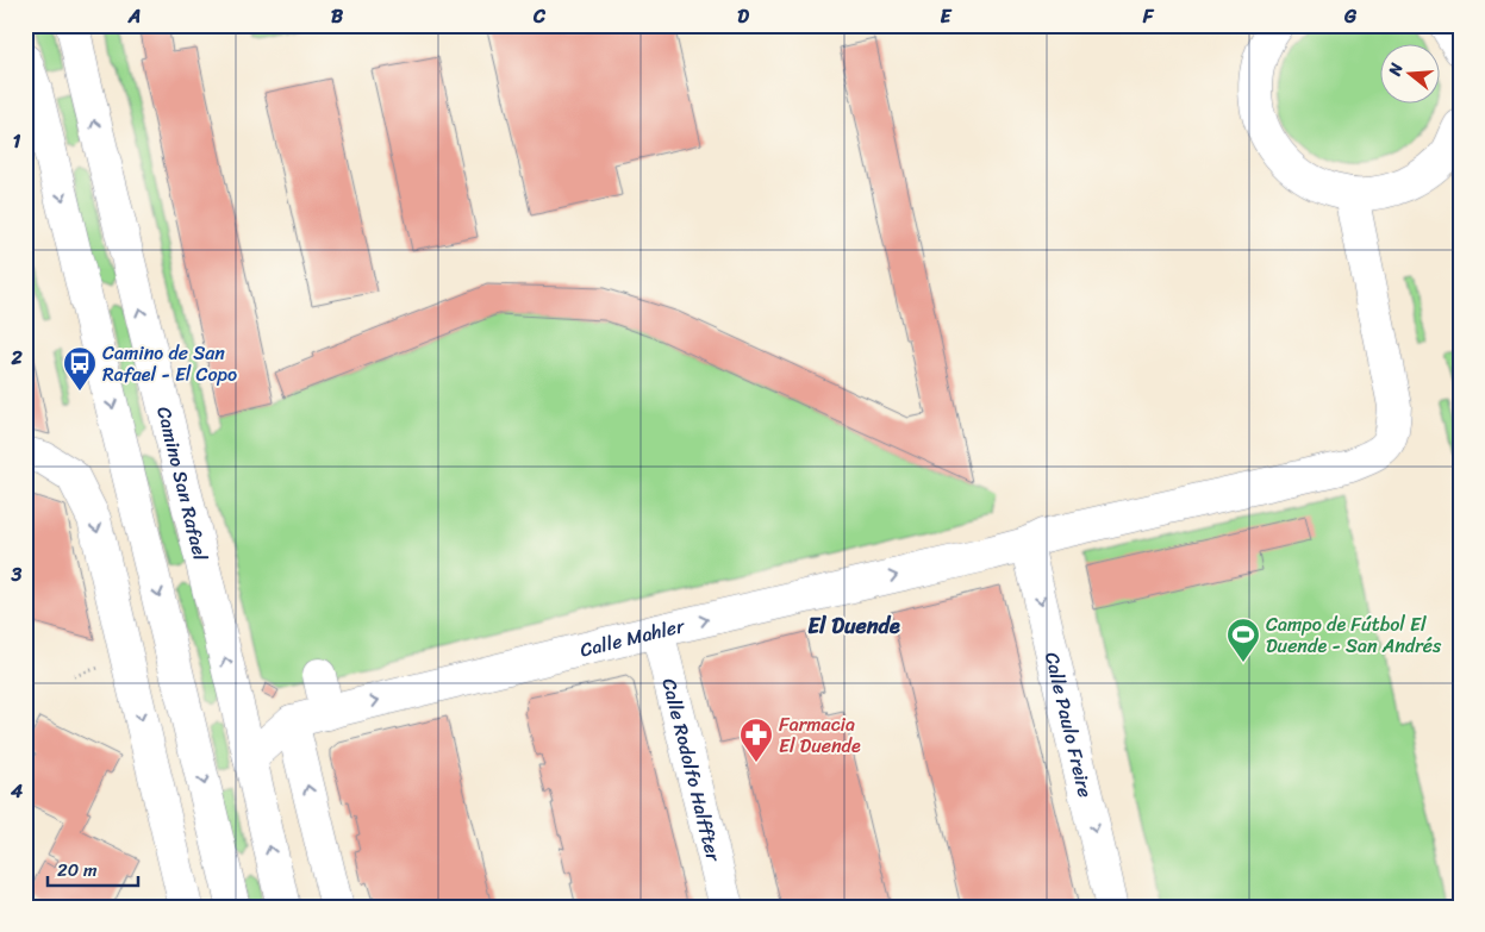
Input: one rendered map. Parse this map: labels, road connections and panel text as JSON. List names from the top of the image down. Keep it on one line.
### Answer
{"streets":{"street":["Camino San Rafael","Calle Mahler","Calle Paulo Freire","Calle Rodolfo Halffter"]},"crossings":[["Camino San Rafael","Calle Mahler"],["Calle Mahler","Calle Paulo Freire"],["Calle Mahler","Calle Rodolfo Halffter"]],"one_way":["Calle Mahler","Calle Paulo Freire"],"districts":["El Duende"],"places":{"bus stop":["Camino de San Rafael - El Copo"],"sports":["Campo de Fútbol El Duende - San Andrés"],"pharmacy":["Farmacia El Duende"]},"scale_bar":"20 m","north":"left","grid":{"columns":["A","B","C","D","E","F","G"],"rows":["1","2","3","4"]}}
